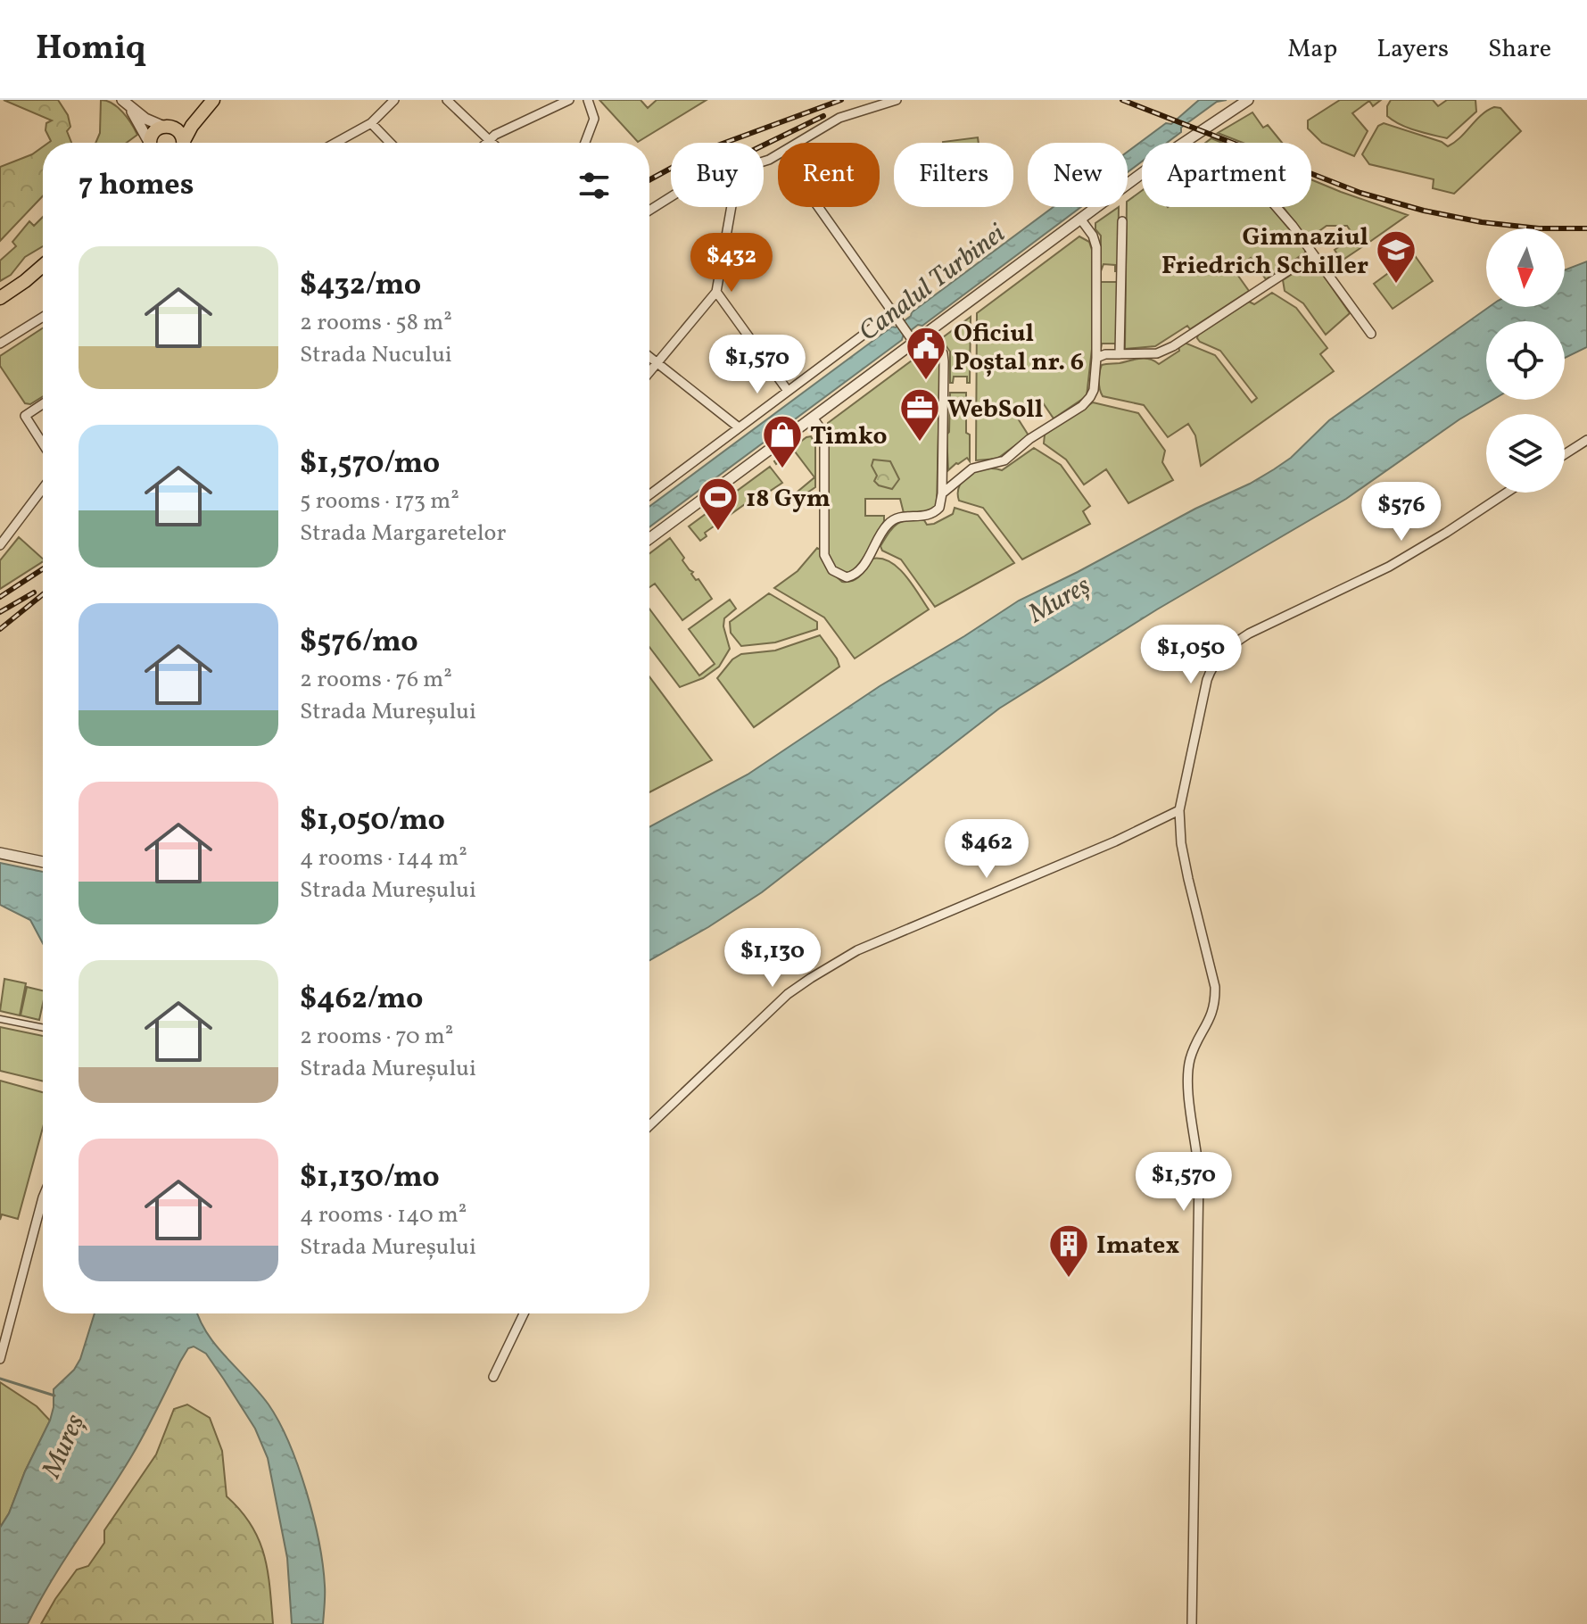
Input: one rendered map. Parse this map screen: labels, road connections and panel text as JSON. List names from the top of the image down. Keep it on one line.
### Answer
{"water":["Canalul Turbinei","Mureș"],"places":{"school or university":["Gimnaziul Friedrich Schiller"],"public building":["Oficiul Poștal nr. 6"],"office":["WebSoll"],"shop":["Timko"],"sports":["18 Gym"],"building":["Imatex"]},"north":"bottom","page":{"header":"Homiq","nav":["Map","Layers","Share"],"chip":["Buy","Rent","Filters","New","Apartment"],"heading":"7 homes","list":[{"name":"$432/mo","note":"2 rooms · 58 m² · Strada Nucului"},{"name":"$1,570/mo","note":"5 rooms · 173 m² · Strada Margaretelor"},{"name":"$576/mo","note":"2 rooms · 76 m² · Strada Mureșului"},{"name":"$1,050/mo","note":"4 rooms · 144 m² · Strada Mureșului"},{"name":"$462/mo","note":"2 rooms · 70 m² · Strada Mureșului"},{"name":"$1,130/mo","note":"4 rooms · 140 m² · Strada Mureșului"}],"price":["$432","$1,570","$576","$1,050","$462","$1,130","$1,570"]}}
